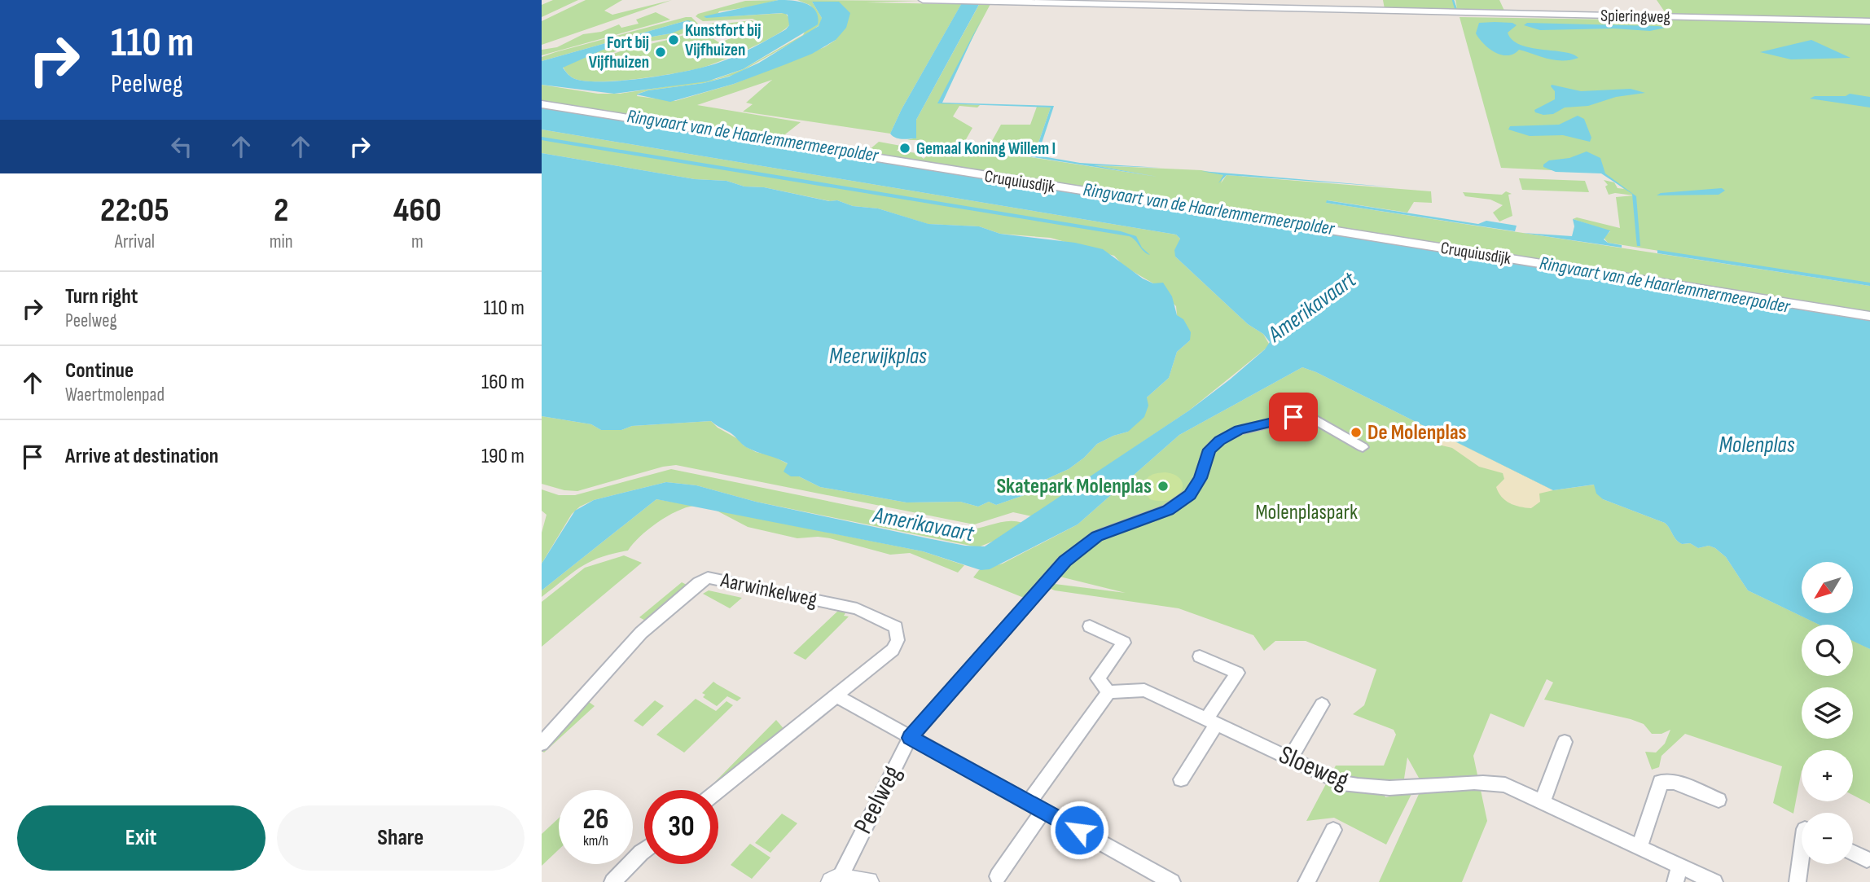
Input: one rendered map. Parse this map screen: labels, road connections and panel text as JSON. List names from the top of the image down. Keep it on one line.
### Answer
{"streets":{"street":["Spieringweg","Cruquiusdijk","Aarwinkelweg","Sloeweg","Peelweg"]},"water":["Ringvaart van de Haarlemmermeerpolder","Amerikavaart","Meerwijkplas","Molenplas"],"parks":["Molenplaspark"],"places":["Kunstfort bij Vijfhuizen","Fort bij Vijfhuizen","Gemaal Koning Willem I","De Molenplas","Skatepark Molenplas"],"north":"bottom left","page":{"turn":["110 m","Peelweg"],"eta":["22:05","Arrival","2","min","460","m"],"list":[{"name":"Turn right","note":"Peelweg","value":"110 m"},{"name":"Continue","note":"Waertmolenpad","value":"160 m"},{"name":"Arrive at destination","value":"190 m"}],"map_buttons":["+","−"],"speed":"26 km/h","limit":"30","buttons":["Exit","Share"]}}
